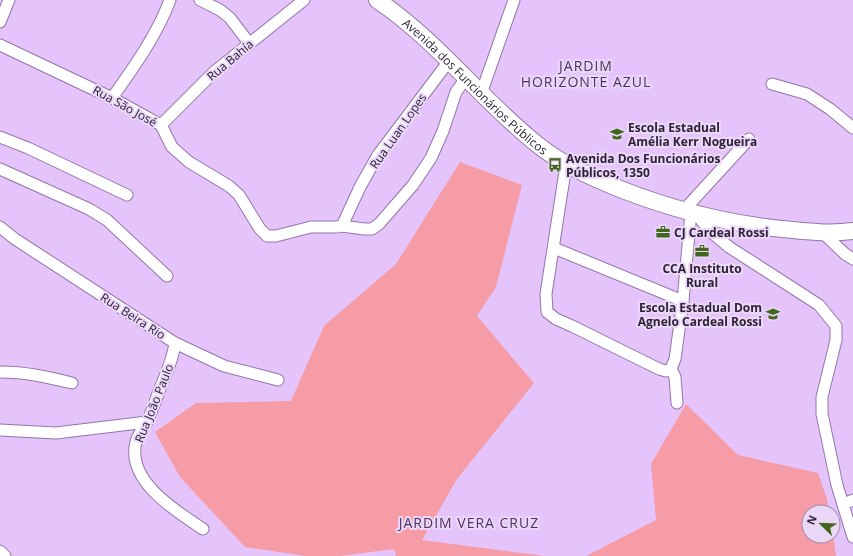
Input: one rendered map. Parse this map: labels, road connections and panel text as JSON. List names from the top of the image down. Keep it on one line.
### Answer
{"streets":{"street":["Rua Bahía","Avenida dos Funcionários Públicos","Rua São José","Rua Luan Lopes","Rua Beira Rio","Rua João Paulo"]},"crossings":[["Rua Bahía","Rua São José"],["Avenida dos Funcionários Públicos","Rua Luan Lopes"],["Rua São José","Rua Luan Lopes"],["Rua Beira Rio","Rua João Paulo"]],"districts":["JARDIM HORIZONTE AZUL","JARDIM VERA CRUZ"],"places":{"school or university":["Escola Estadual Amélia Kerr Nogueira","Escola Estadual Dom Agnelo Cardeal Rossi"],"bus stop":["Avenida Dos Funcionários Públicos, 1350"],"office":["CJ Cardeal Rossi","CCA Instituto Rural"]},"north":"top left"}
